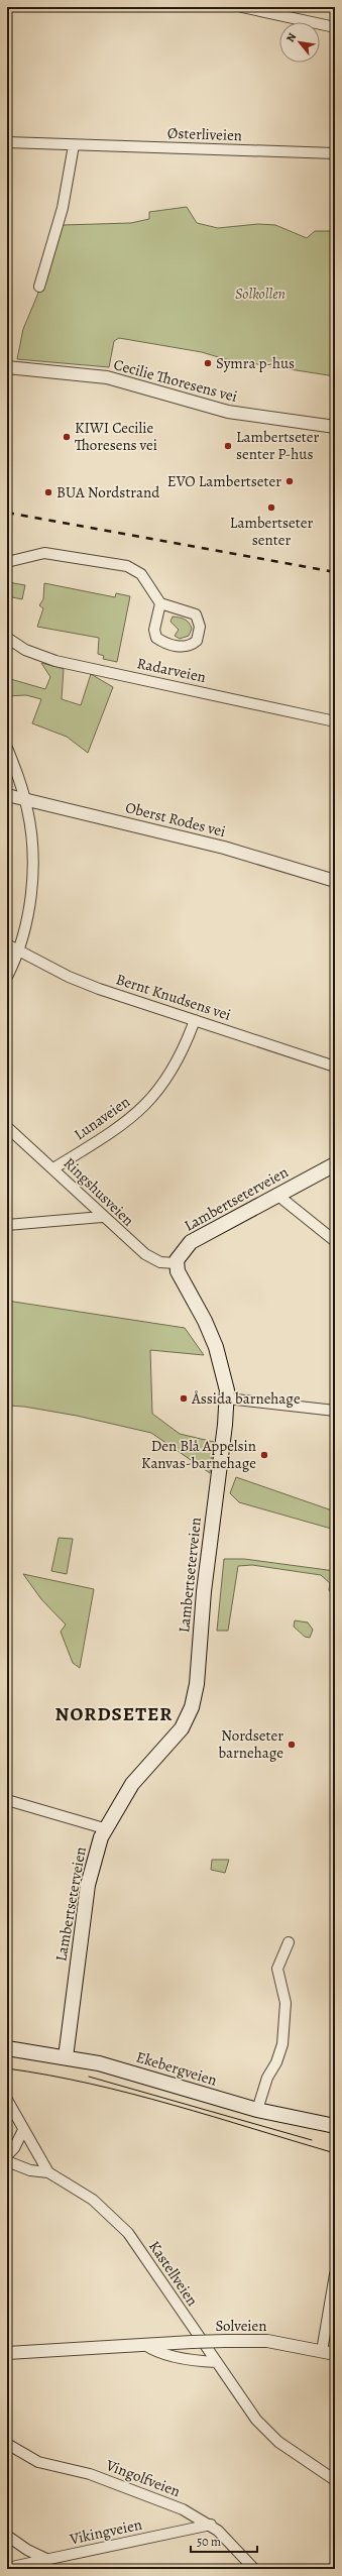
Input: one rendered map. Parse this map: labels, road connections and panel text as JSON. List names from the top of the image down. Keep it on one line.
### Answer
{"streets":{"main road":["Lambertseterveien","Ekebergveien"],"street":["Østerliveien","Cecilie Thoresens vei","Radarveien","Oberst Rodes vei","Bernt Knudsens vei","Lunaveien","Ringshusveien","Kastellveien","Solveien","Vingolfveien","Vikingveien"]},"crossings":[["Bernt Knudsens vei","Lunaveien"],["Lunaveien","Ringshusveien"],["Ringshusveien","Lambertseterveien"],["Lambertseterveien","Ekebergveien"],["Kastellveien","Solveien"],["Vingolfveien","Vikingveien"]],"districts":["NORDSETER"],"parks":["Solkollen"],"places":["Symra p-hus","KIWI Cecilie Thoresens vei","Lambertseter senter P-hus","EVO Lambertseter","BUA Nordstrand","Lambertseter senter","Åssida barnehage","Den Blå Appelsin Kanvas-barnehage","Nordseter barnehage"],"scale_bar":"50 m","north":"top left"}
